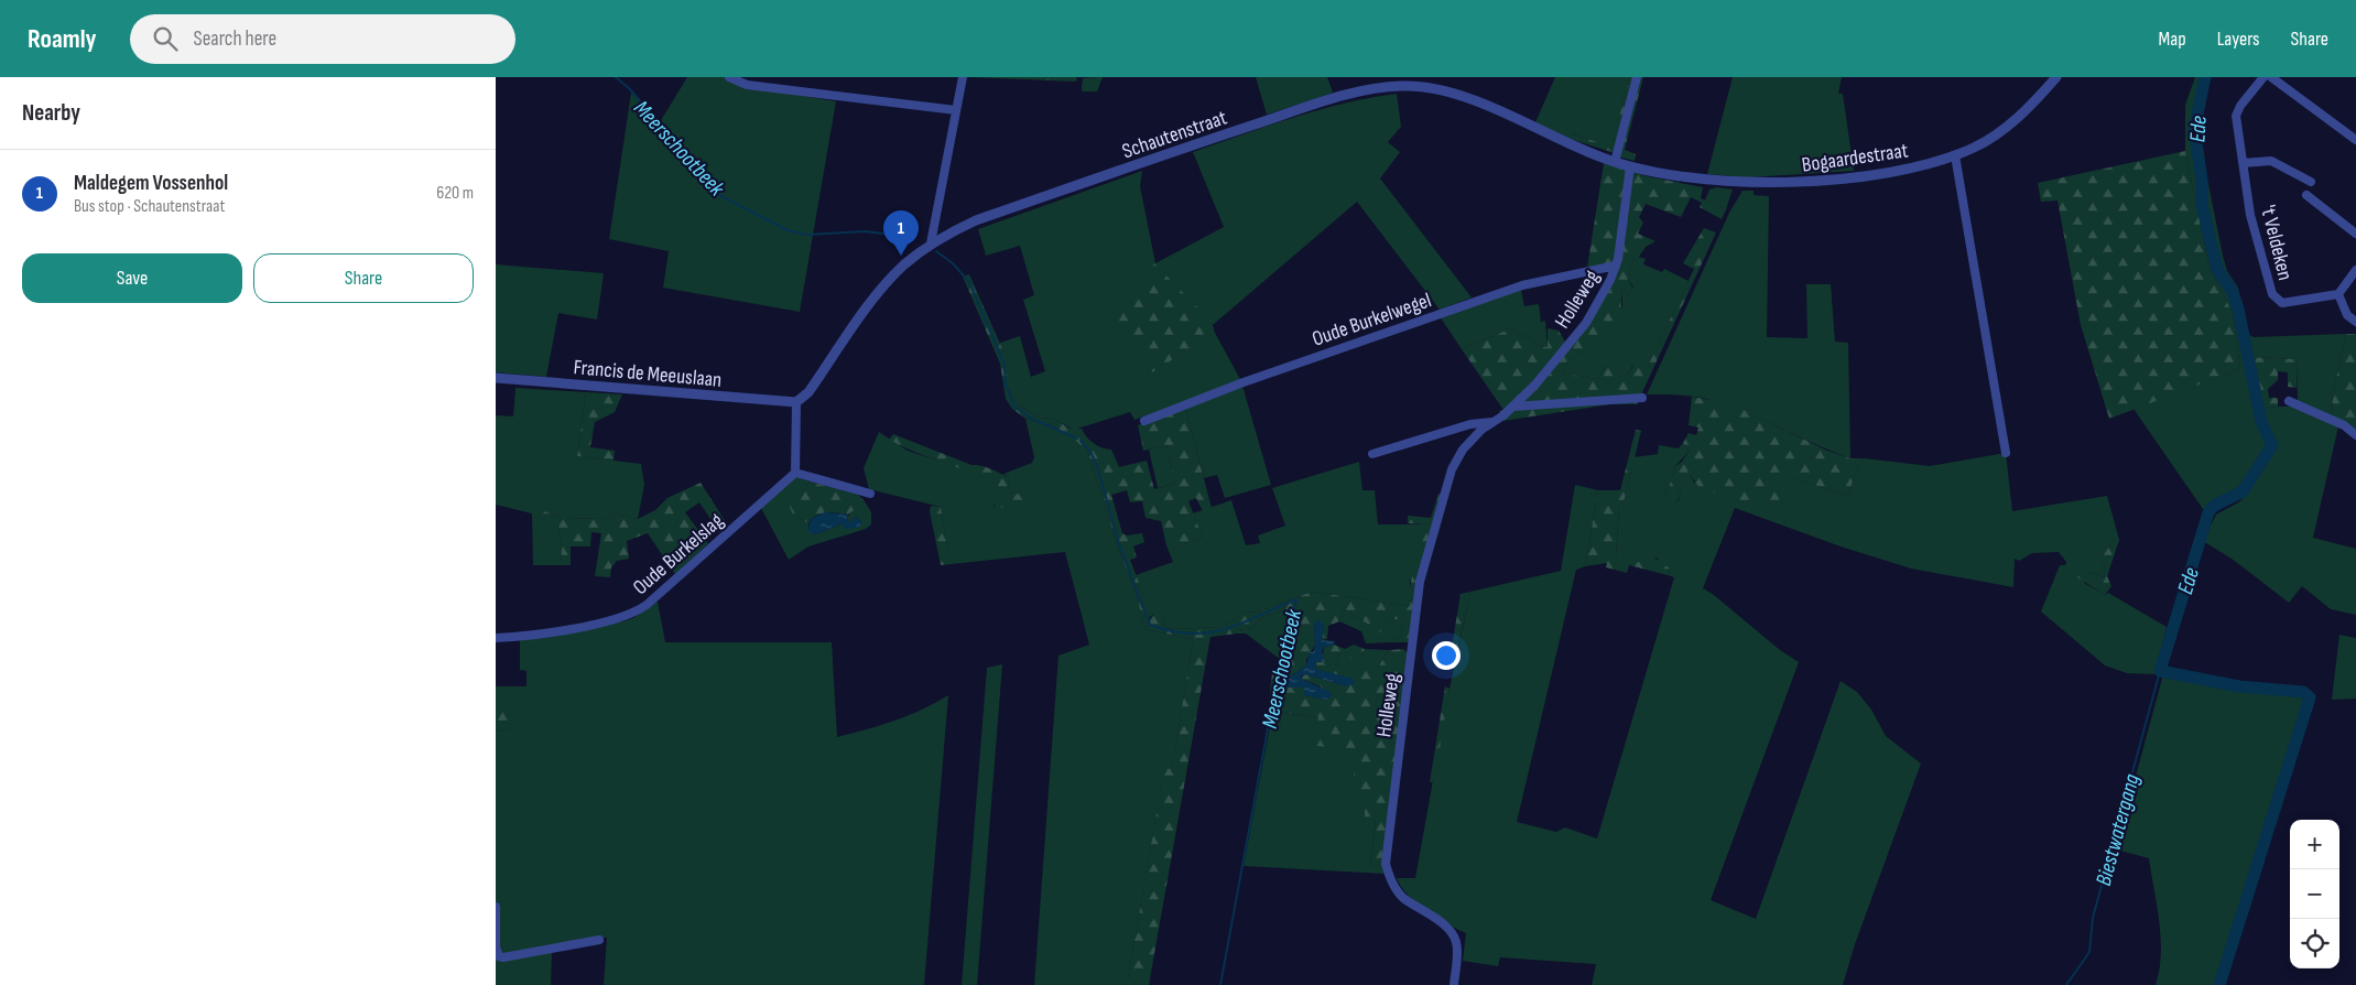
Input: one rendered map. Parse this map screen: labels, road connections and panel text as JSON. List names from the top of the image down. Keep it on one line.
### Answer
{"streets":{"street":["Schautenstraat","Bogaardestraat","'t Veldeken","Holleweg","Oude Burkelwegel","Francis de Meeuslaan","Oude Burkelslag"]},"crossings":[["Schautenstraat","Bogaardestraat"],["Schautenstraat","Holleweg"],["Schautenstraat","Francis de Meeuslaan"],["Bogaardestraat","Holleweg"],["Holleweg","Oude Burkelwegel"]],"water":["Ede","Meerschootbeek","Biestwatergang"],"page":{"header":"Roamly","search":"Search here","nav":["Map","Layers","Share"],"heading":"Nearby","list":[{"mark":"1","name":"Maldegem Vossenhol","note":"Bus stop · Schautenstraat","value":"620 m"}],"pins":"1","buttons":["Save","Share"],"map_buttons":["+","−"]}}
